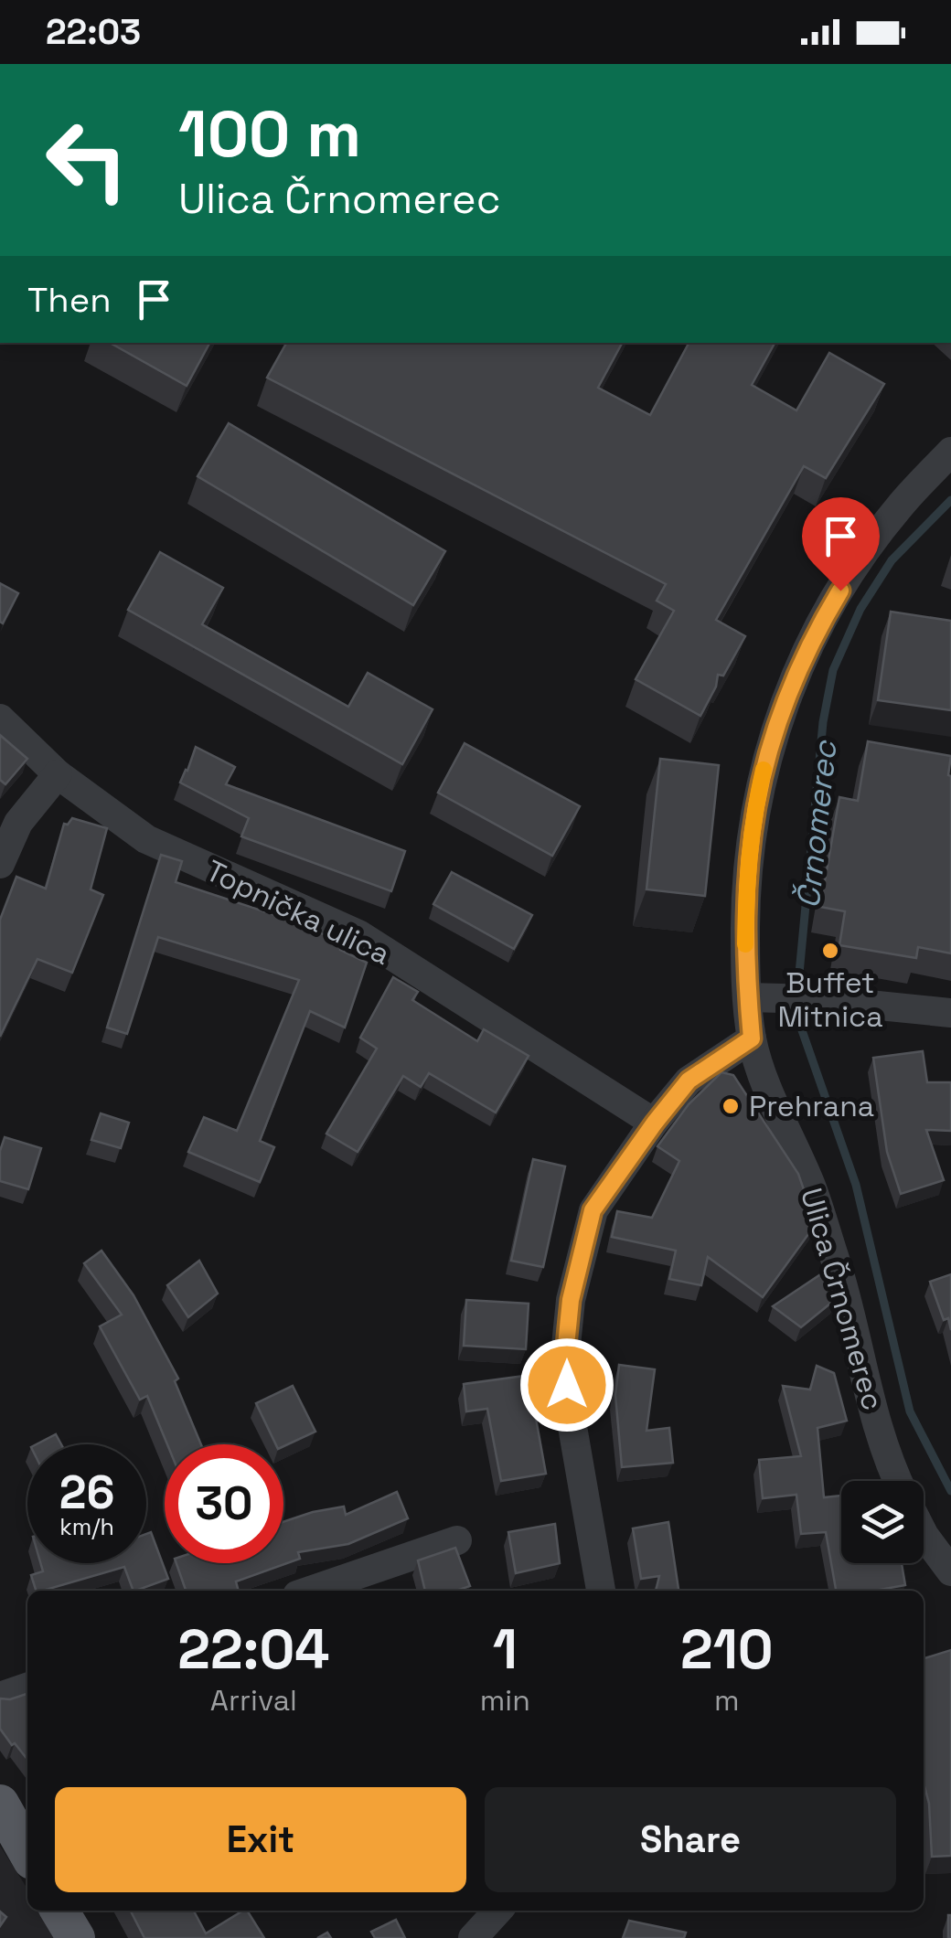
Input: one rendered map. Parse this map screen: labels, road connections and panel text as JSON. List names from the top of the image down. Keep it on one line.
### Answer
{"streets":{"street":["Topnička ulica","Ulica Črnomerec"]},"water":["Črnomerec"],"places":["Buffet Mitnica","Prehrana"],"page":{"status":"22:03","turn":["100 m","Ulica Črnomerec"],"then":"Then","speed":"26 km/h","limit":"30","eta":["22:04","Arrival","1","min","210","m"],"buttons":["Exit","Share"]}}
